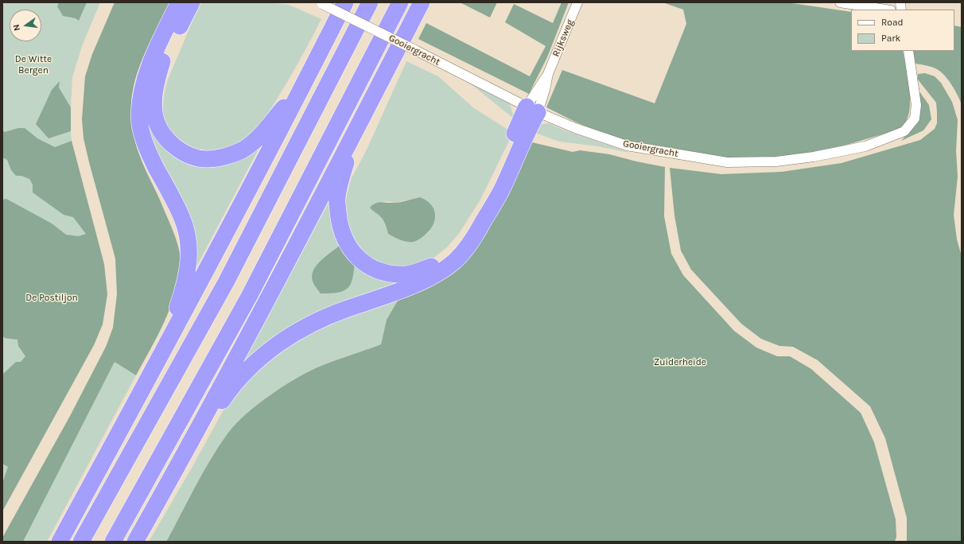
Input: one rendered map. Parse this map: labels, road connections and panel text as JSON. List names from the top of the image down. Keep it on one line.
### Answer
{"streets":{"street":["Rijksweg","Gooiergracht"]},"crossings":[["Rijksweg","Gooiergracht"]],"parks":["De Witte Bergen","De Postiljon","Zuiderheide"],"legend":["Road","Park"],"north":"left"}
